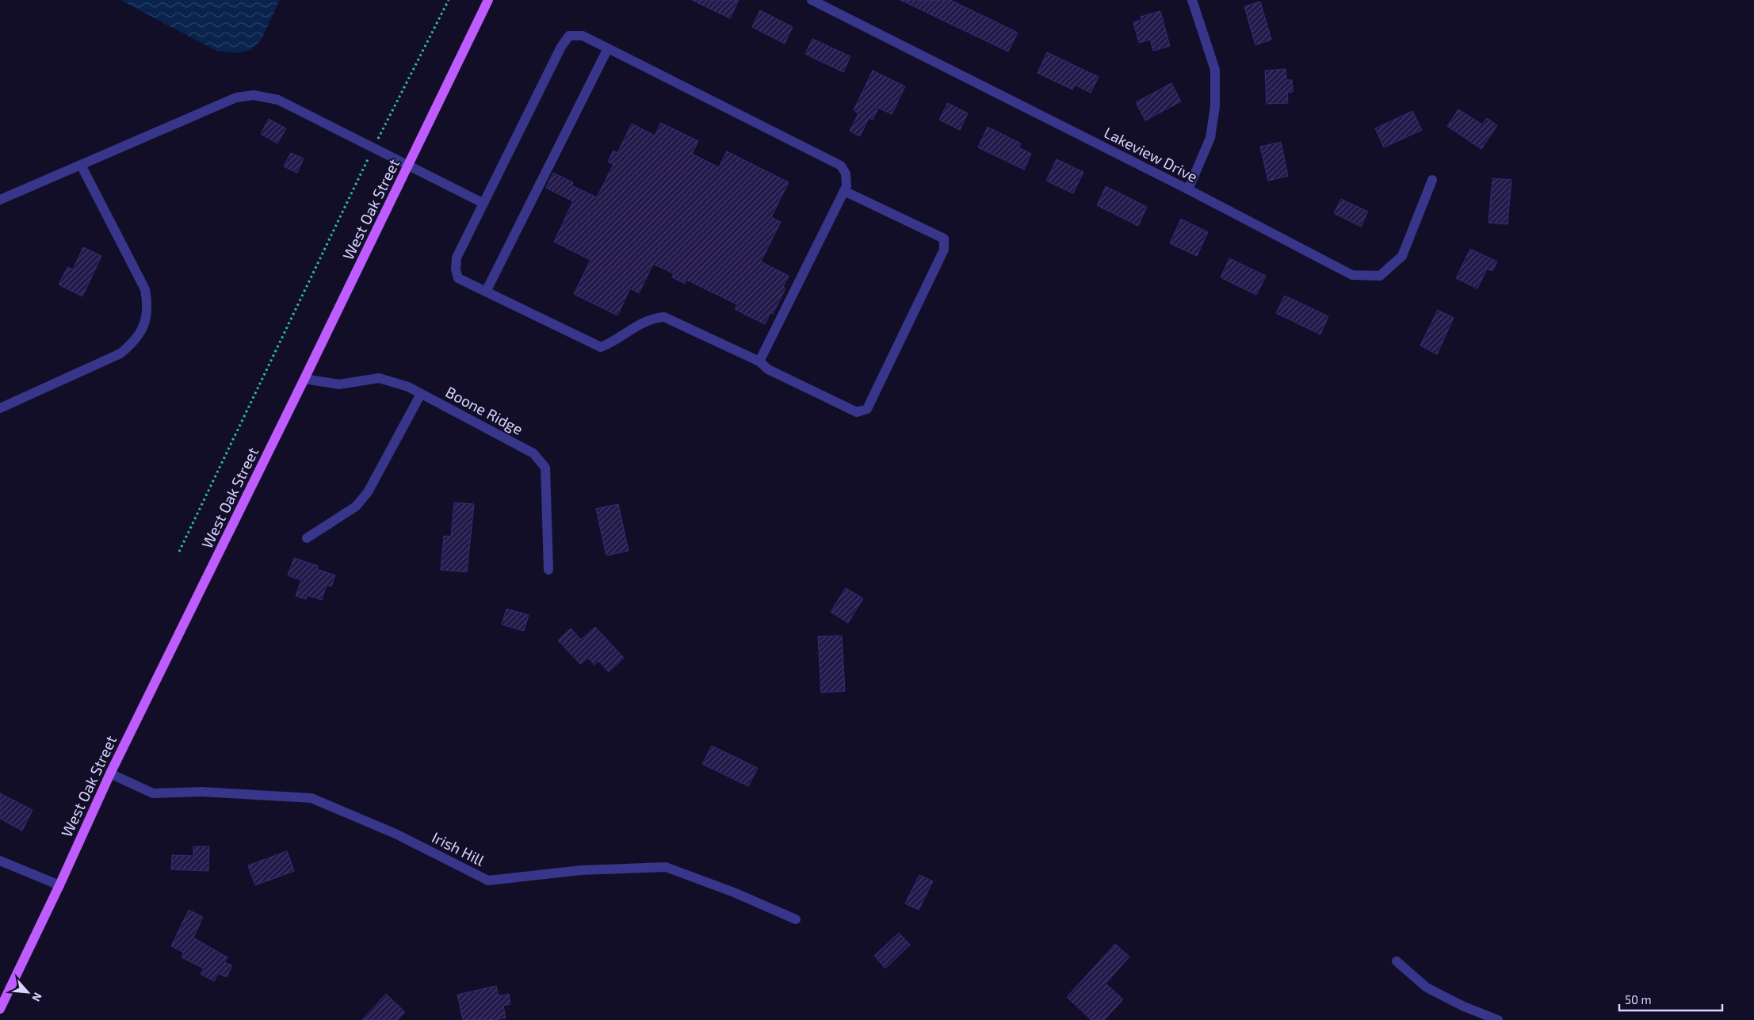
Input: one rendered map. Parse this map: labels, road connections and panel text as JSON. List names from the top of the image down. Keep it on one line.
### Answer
{"streets":{"main road":["West Oak Street"],"street":["Lakeview Drive","Boone Ridge","Irish Hill"]},"crossings":[["West Oak Street","Boone Ridge"],["West Oak Street","Irish Hill"]],"scale_bar":"50 m","north":"bottom right"}
